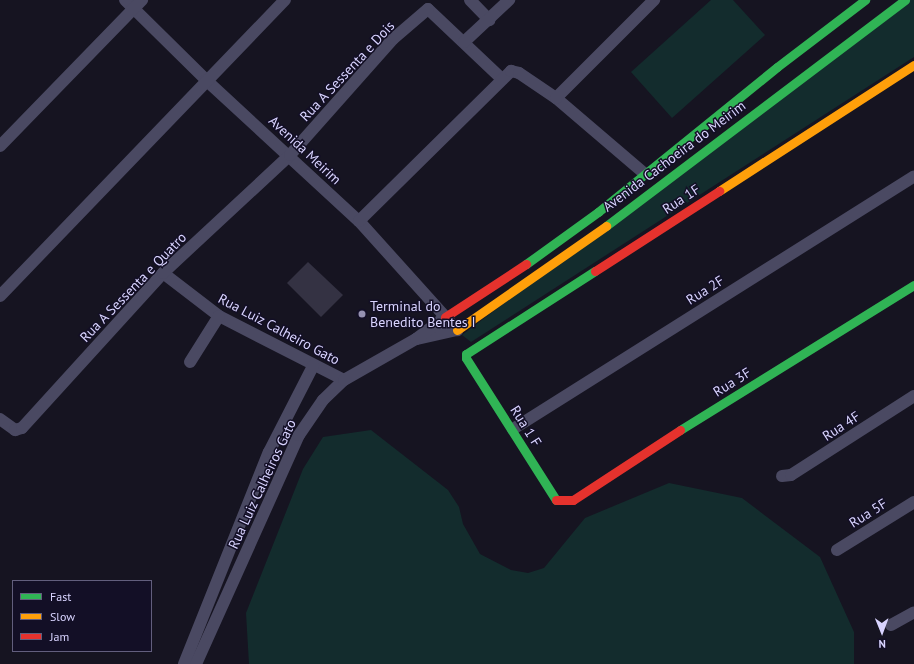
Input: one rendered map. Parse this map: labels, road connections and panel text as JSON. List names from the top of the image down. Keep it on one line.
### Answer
{"streets":{"street":["Rua A Sessenta e Dois","Avenida Meirim","Avenida Cachoeira do Meirim","Rua 1F","Rua A Sessenta e Quatro","Rua 2F","Rua Luiz Calheiro Gato","Rua 3F","Rua 1 F","Rua 4F","Rua Luiz Calheiros Gato","Rua 5F"]},"crossings":[["Rua A Sessenta e Dois","Avenida Meirim"],["Rua A Sessenta e Dois","Rua A Sessenta e Quatro"],["Avenida Meirim","Avenida Cachoeira do Meirim"],["Avenida Meirim","Rua A Sessenta e Quatro"],["Avenida Meirim","Rua Luiz Calheiros Gato"],["Avenida Cachoeira do Meirim","Rua Luiz Calheiros Gato"],["Rua 1F","Rua 1 F"],["Rua A Sessenta e Quatro","Rua Luiz Calheiro Gato"],["Rua 2F","Rua 1 F"],["Rua Luiz Calheiro Gato","Rua Luiz Calheiros Gato"],["Rua 3F","Rua 1 F"]],"places":["Terminal do Benedito Bentes I"],"legend":["Fast","Slow","Jam"],"north":"bottom"}
